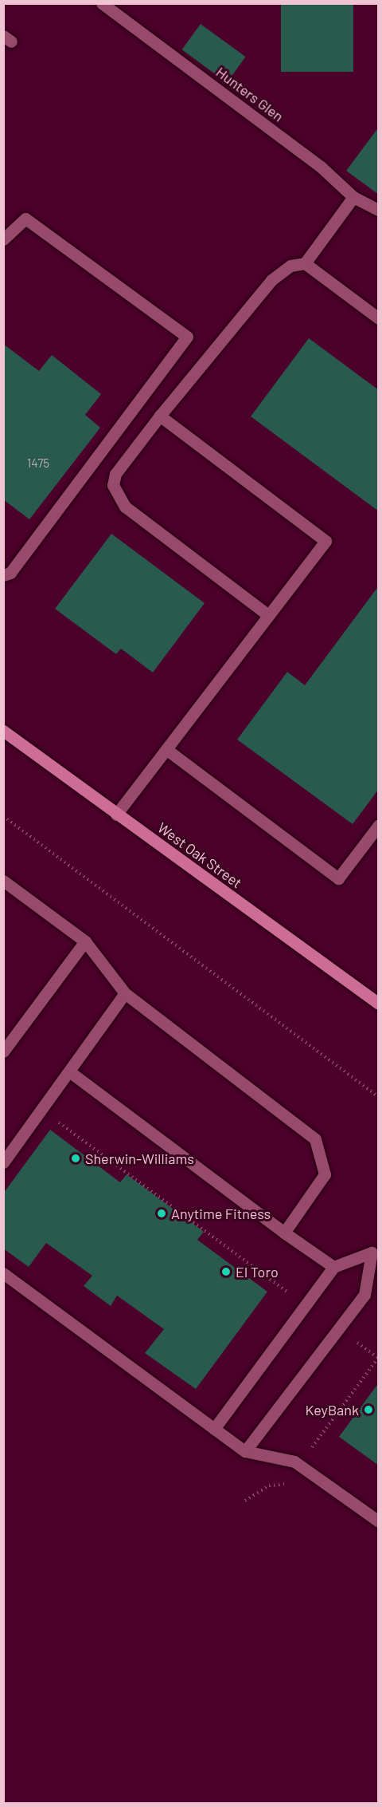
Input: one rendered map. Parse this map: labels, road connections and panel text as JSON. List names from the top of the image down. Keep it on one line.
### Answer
{"streets":{"main road":["West Oak Street"],"street":["Hunters Glen"]},"places":["Sherwin-Williams","Anytime Fitness","El Toro","KeyBank"],"house_numbers":["1475"]}
